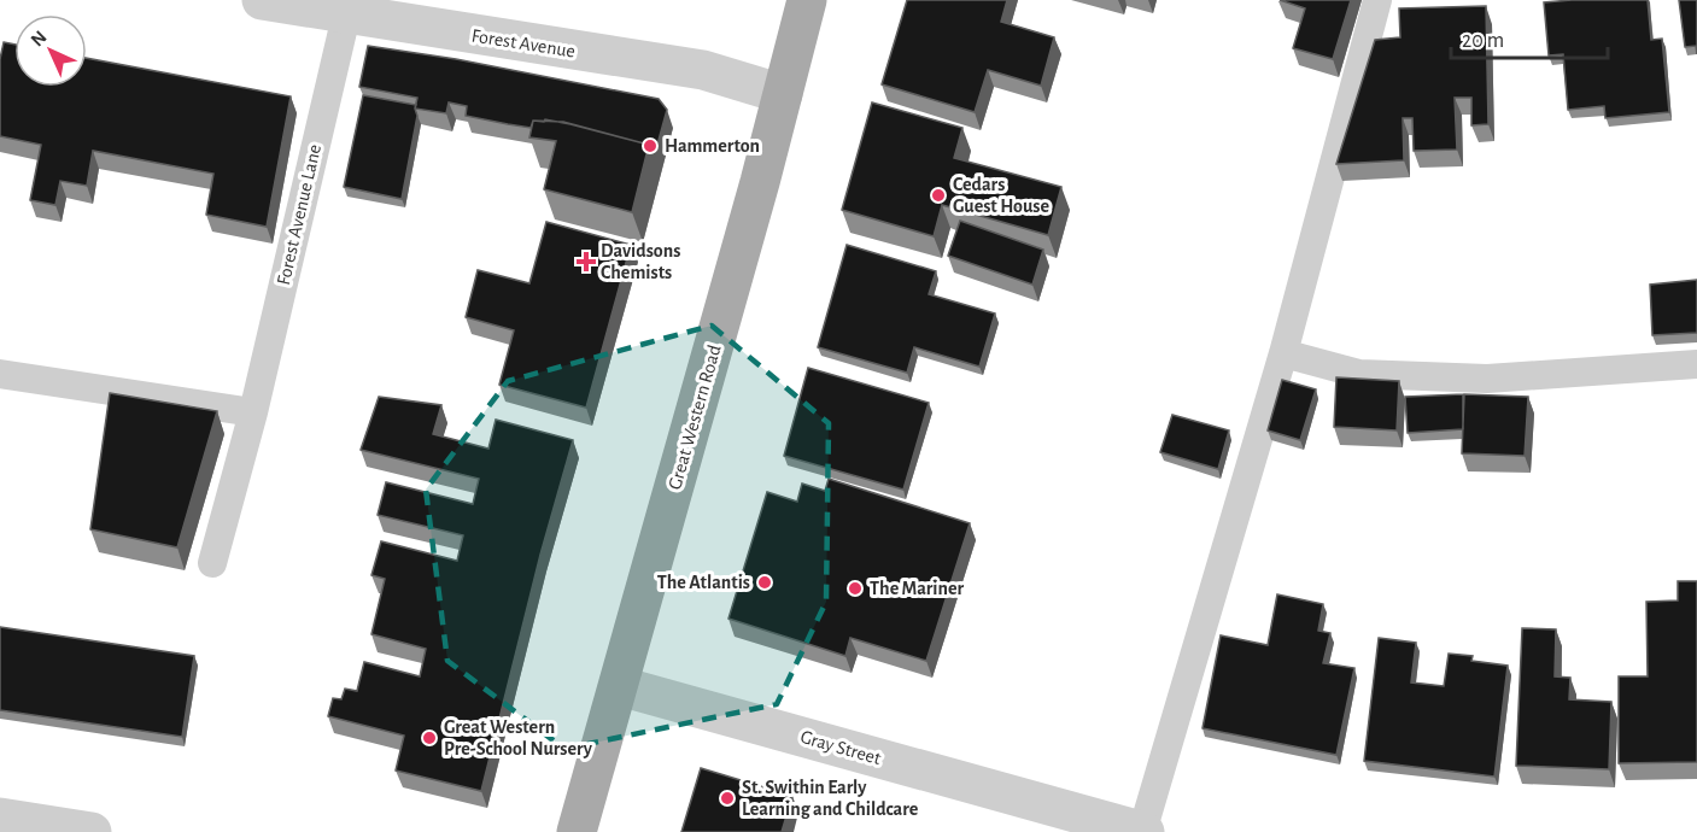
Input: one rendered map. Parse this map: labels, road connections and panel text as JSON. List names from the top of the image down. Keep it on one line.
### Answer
{"streets":{"main road":["Great Western Road"],"street":["Forest Avenue","Gray Street"],"lane":["Forest Avenue Lane"]},"crossings":[["Forest Avenue","Forest Avenue Lane"],["Forest Avenue","Great Western Road"],["Great Western Road","Gray Street"]],"places":{"other":["Hammerton","Cedars Guest House","The Atlantis","The Mariner","Great Western Pre-School Nursery","St. Swithin Early Learning and Childcare"],"health":["Davidsons Chemists"]},"scale_bar":"20 m","north":"top left"}
